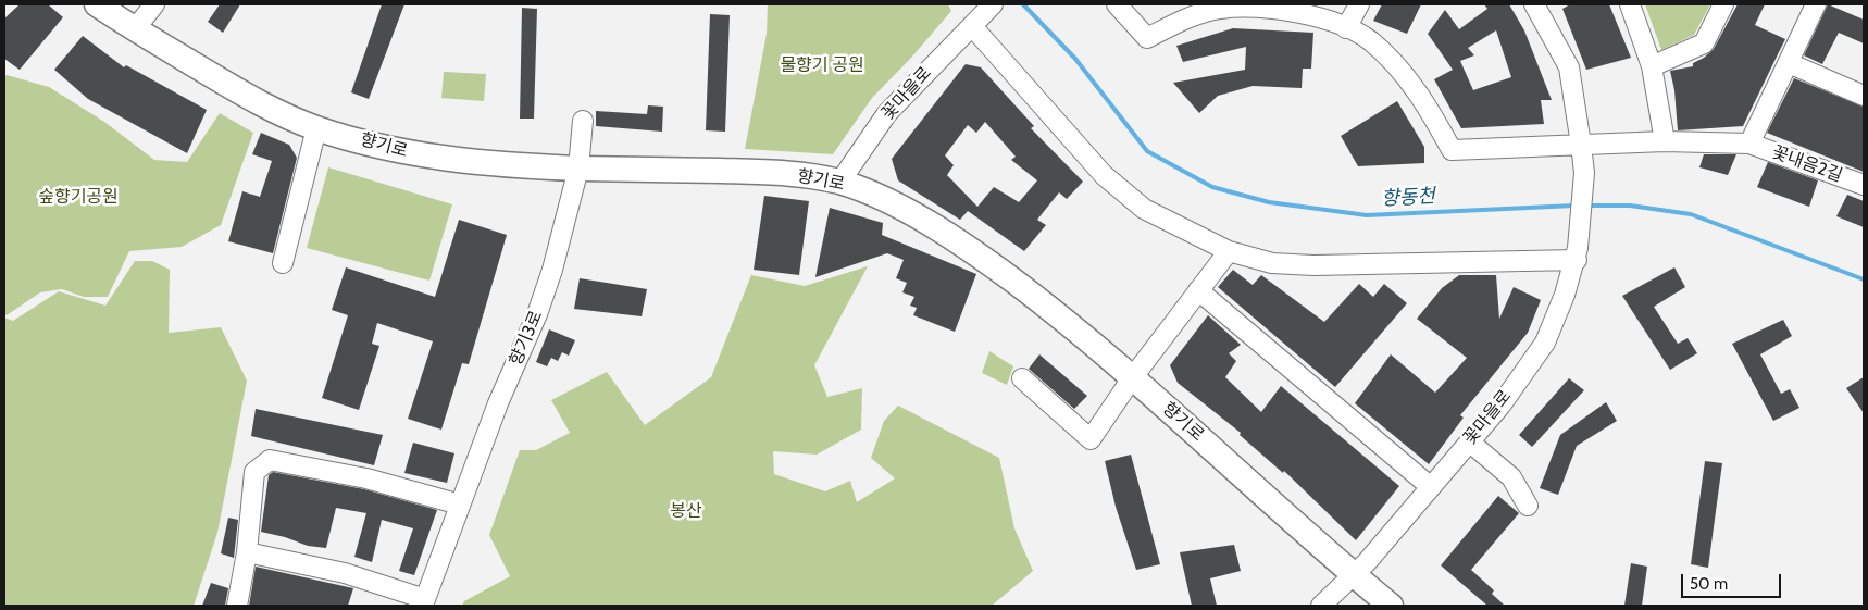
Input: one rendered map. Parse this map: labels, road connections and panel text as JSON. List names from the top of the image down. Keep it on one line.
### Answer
{"streets":{"main road":["향기로"],"street":["꽃마을로","꽃내음2길","향기3로"]},"crossings":[["꽃마을로","향기로"],["꽃마을로","꽃내음2길"],["향기로","향기3로"]],"water":["향동천"],"parks":["물향기 공원","숲향기공원","봉산"],"scale_bar":"50 m"}
